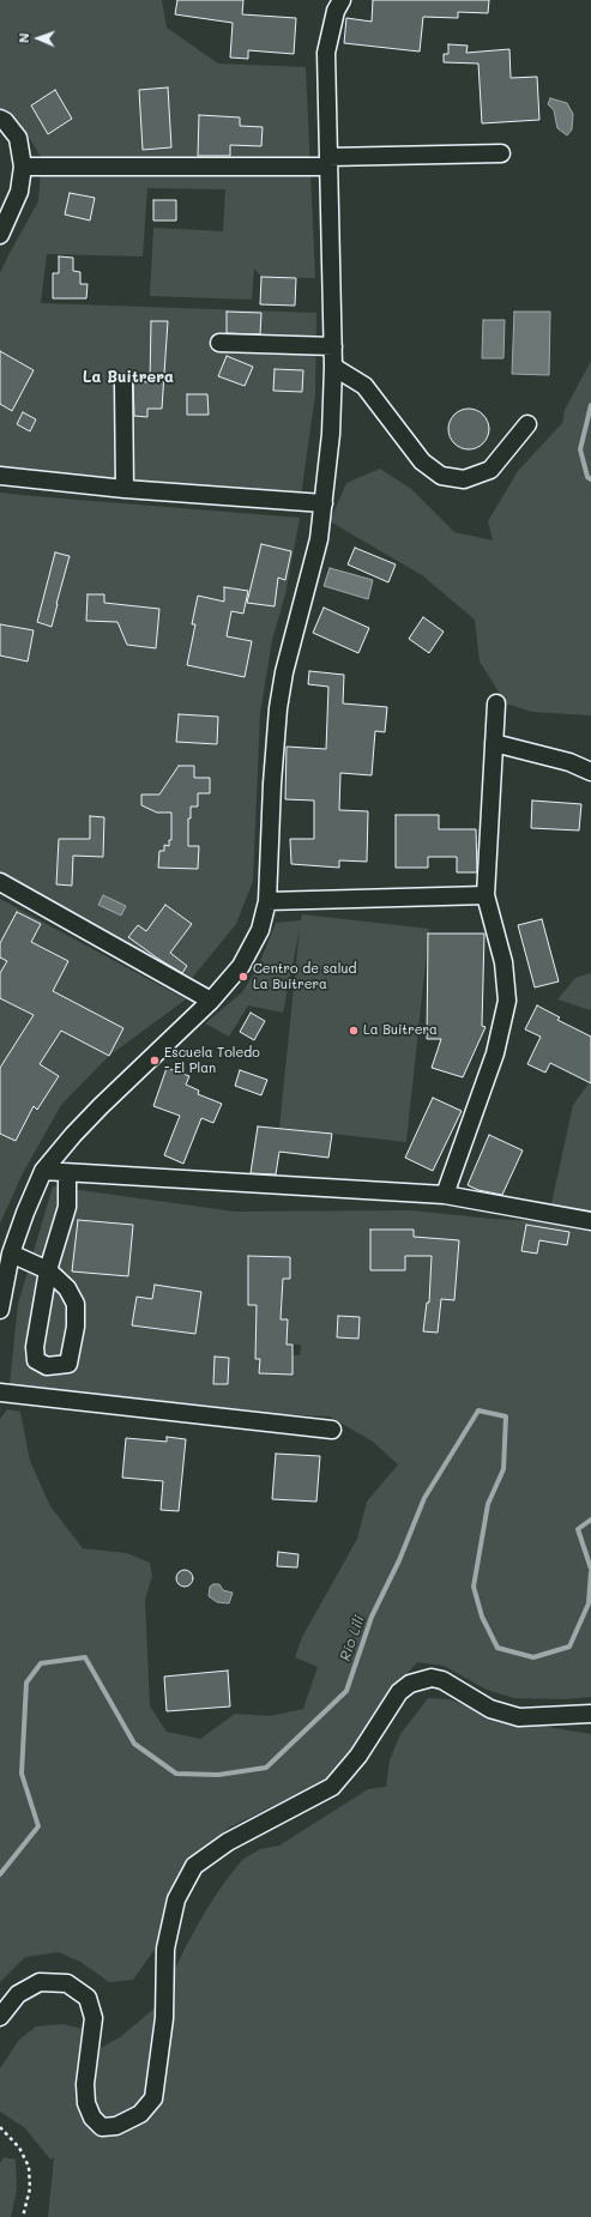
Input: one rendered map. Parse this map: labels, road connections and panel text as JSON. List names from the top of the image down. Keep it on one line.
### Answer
{"districts":["La Buitrera"],"water":["Río Lili"],"places":["Centro de salud La Buitrera","La Buitrera","Escuela Toledo - El Plan"],"north":"left"}
